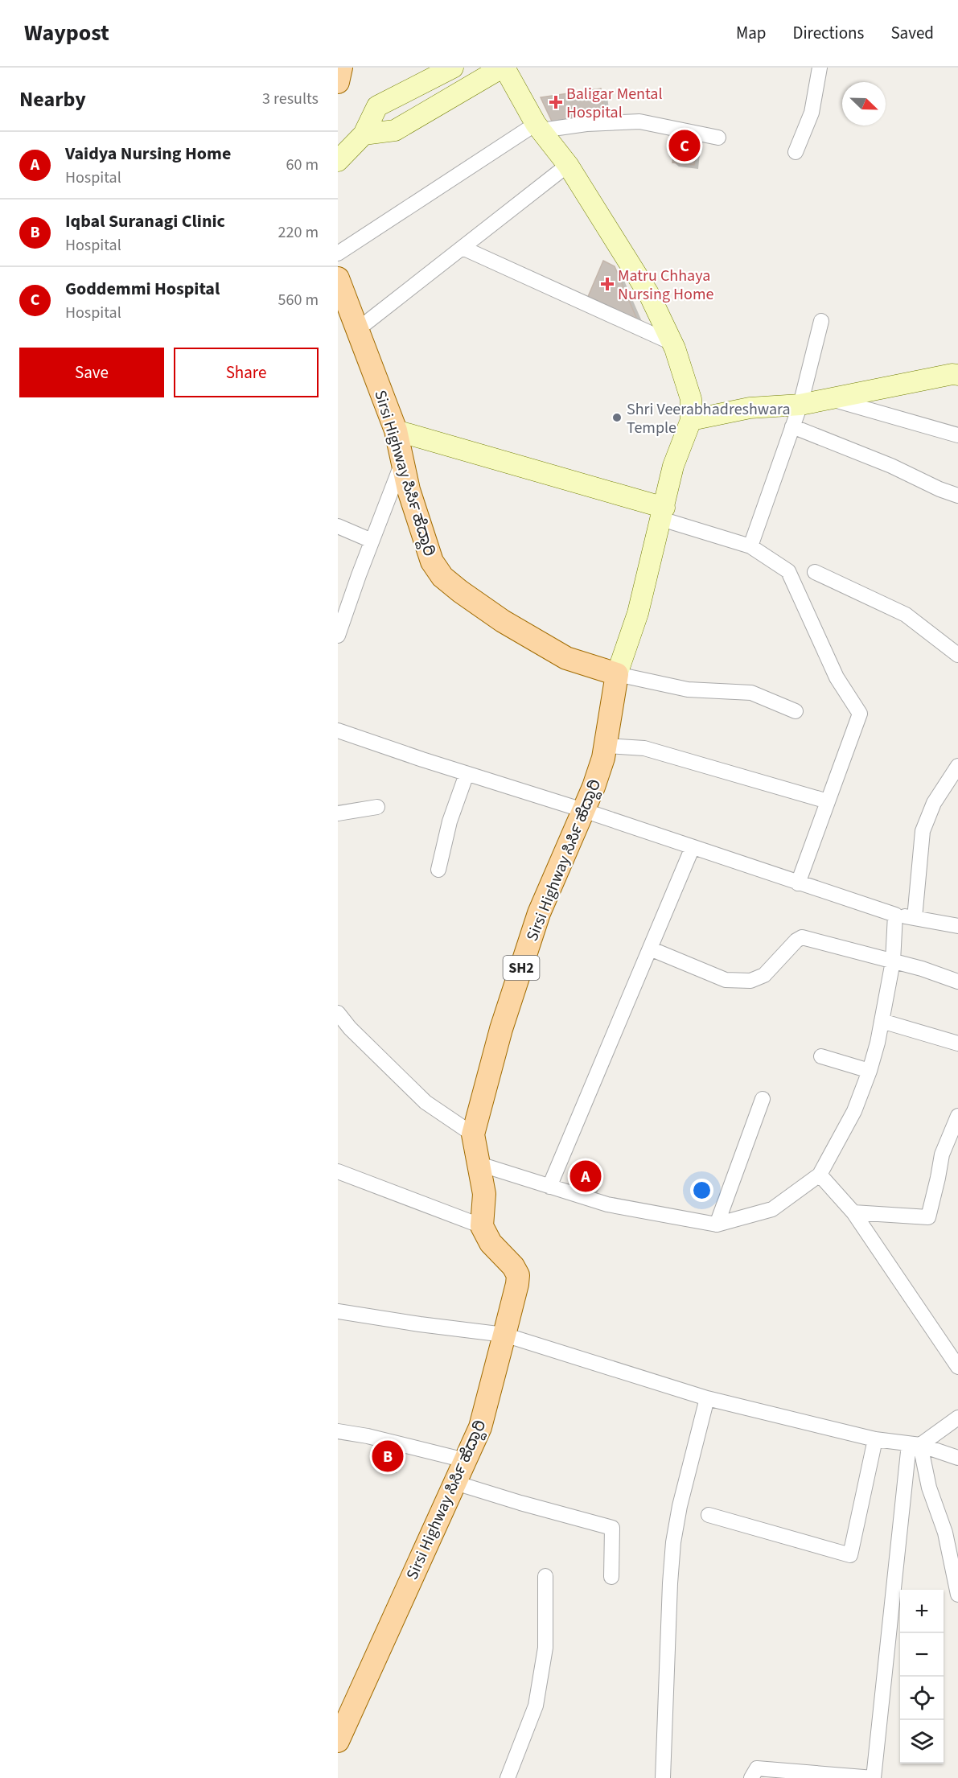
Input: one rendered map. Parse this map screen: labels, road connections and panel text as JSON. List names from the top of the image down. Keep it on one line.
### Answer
{"streets":{"main road":["Sirsi Highway ಸಿರ್ಸಿ ಹೆದ್ದಾರಿ","SH2"]},"places":{"health":["Baligar Mental Hospital","Matru Chhaya Nursing Home"],"other":["Shri Veerabhadreshwara Temple"]},"north":"bottom right","page":{"header":"Waypost","nav":["Map","Directions","Saved"],"heading":["Nearby","3 results"],"pins":["C","A","B"],"list":[{"mark":"A","name":"Vaidya Nursing Home","note":"Hospital","value":"60 m"},{"mark":"B","name":"Iqbal Suranagi Clinic","note":"Hospital","value":"220 m"},{"mark":"C","name":"Goddemmi Hospital","note":"Hospital","value":"560 m"}],"buttons":["Save","Share"],"map_buttons":["+","−"]}}
